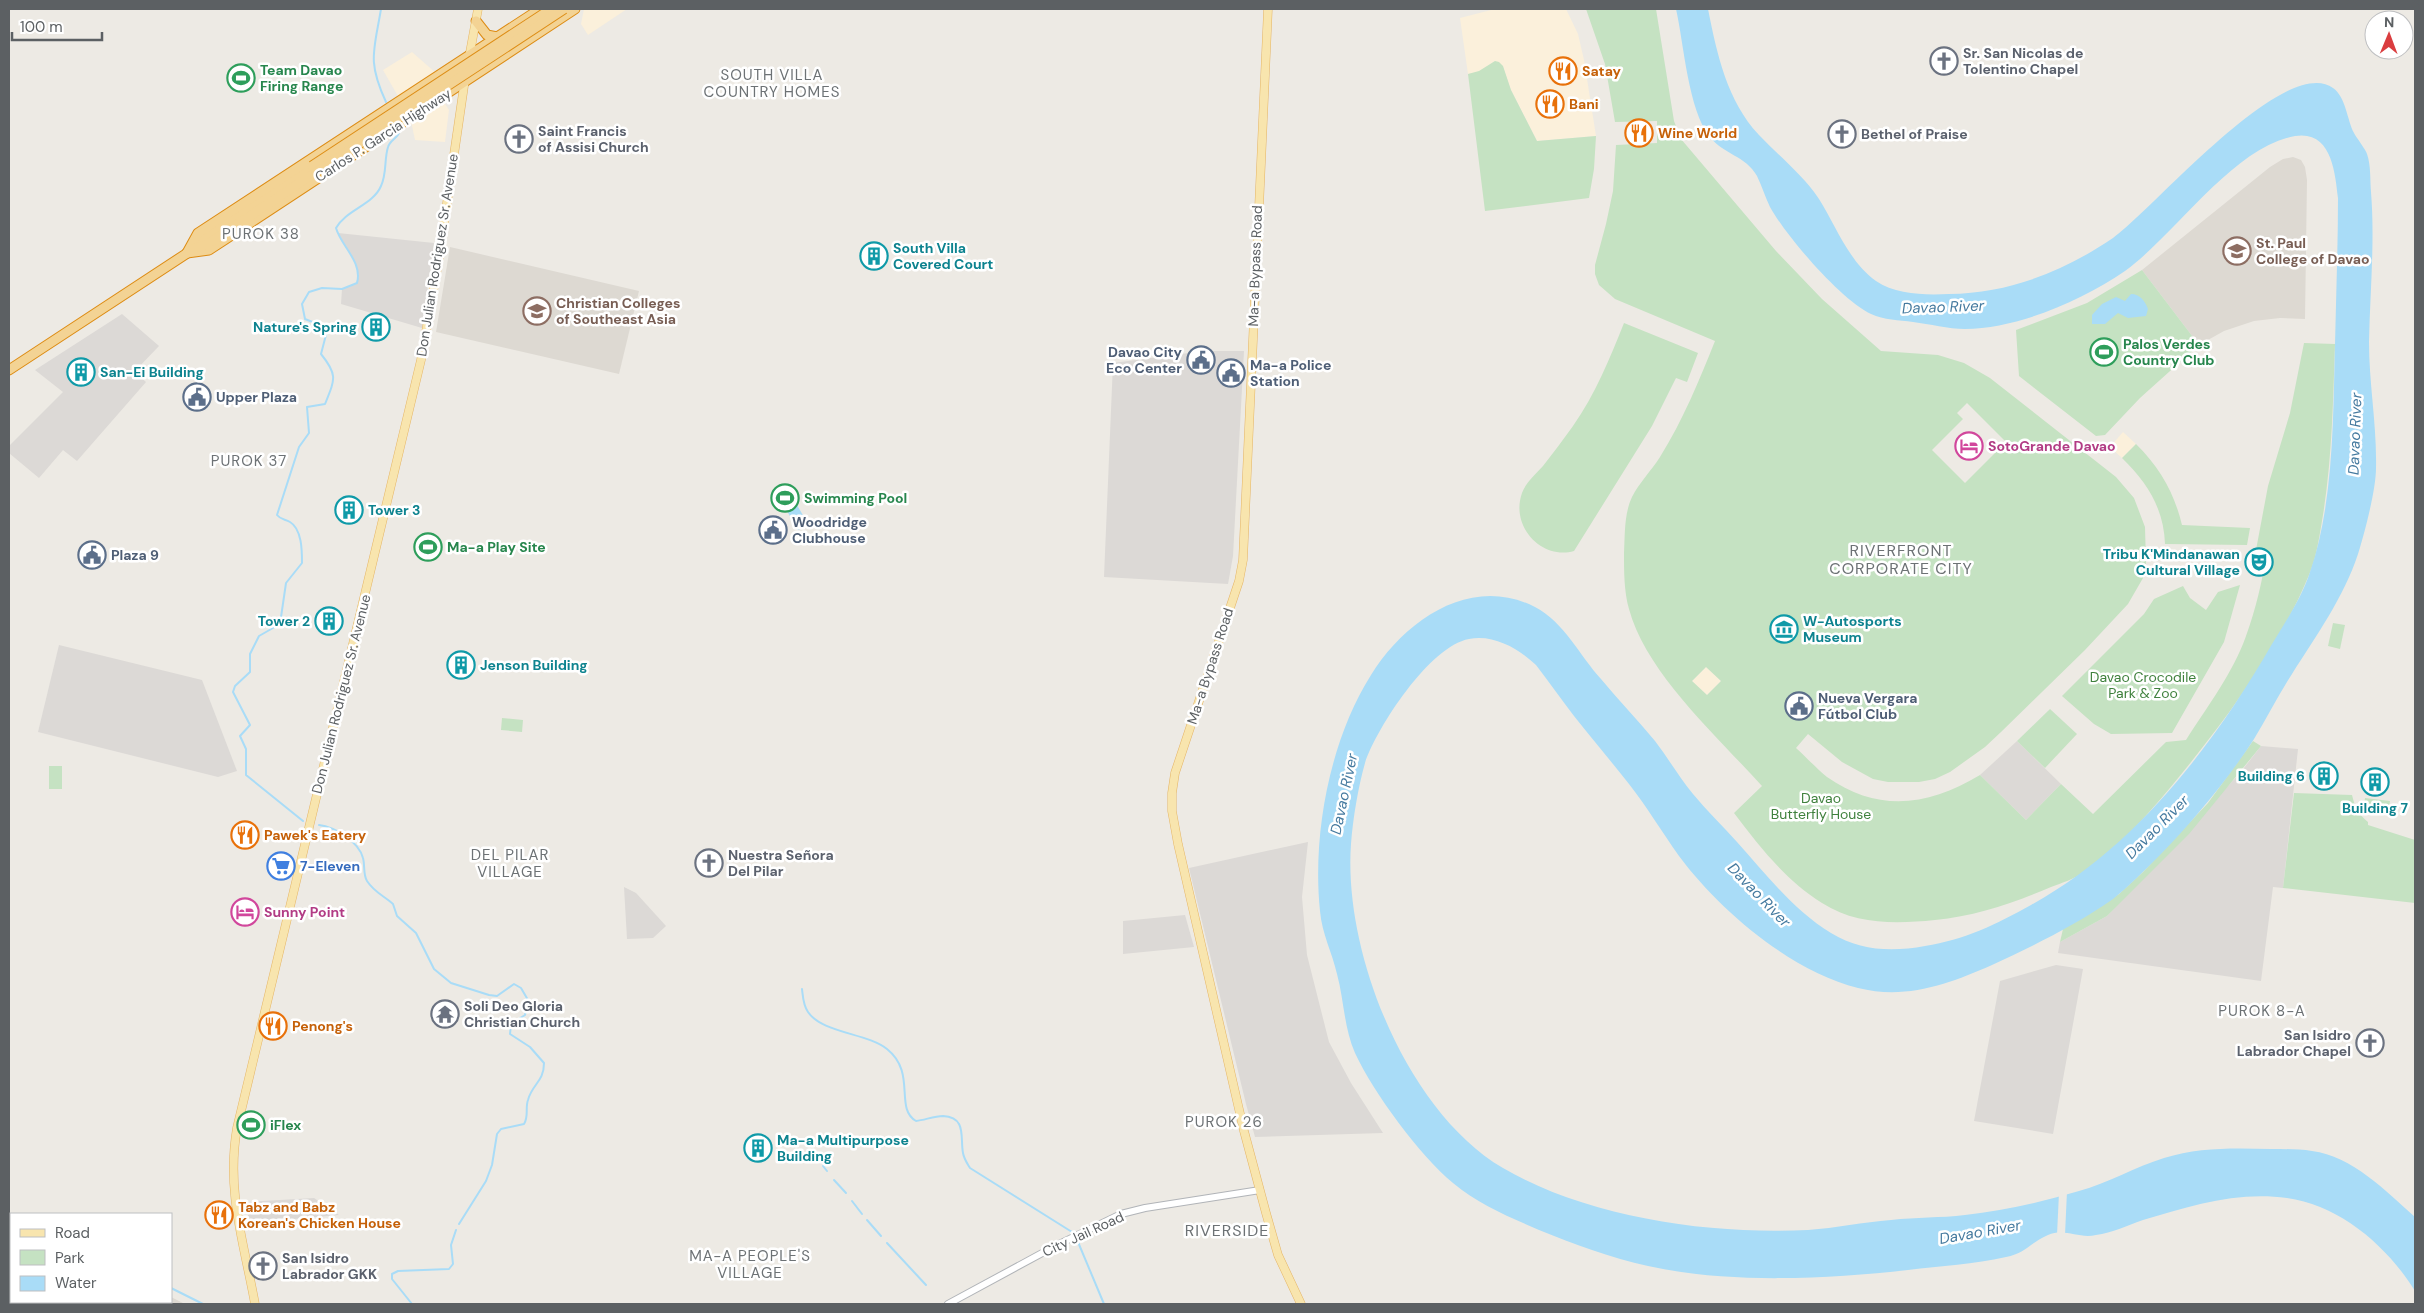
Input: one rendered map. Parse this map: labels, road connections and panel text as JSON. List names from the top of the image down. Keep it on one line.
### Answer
{"streets":{"highway":["Carlos P. Garcia Highway"],"main road":["Don Julian Rodriguez Sr. Avenue","Ma-a Bypass Road"],"street":["City Jail Road"]},"crossings":[["Carlos P. Garcia Highway","Don Julian Rodriguez Sr. Avenue"],["Ma-a Bypass Road","City Jail Road"]],"districts":["SOUTH VILLA COUNTRY HOMES","PUROK 38","PUROK 37","RIVERFRONT CORPORATE CITY","DEL PILAR VILLAGE","PUROK 8-A","PUROK 26","RIVERSIDE","MA-A PEOPLE'S VILLAGE"],"water":["Davao River"],"parks":["Davao Crocodile Park & Zoo","Davao Butterfly House"],"places":{"church":["Sr. San Nicolas de Tolentino Chapel","Bethel of Praise","Saint Francis of Assisi Church","Nuestra Señora Del Pilar","San Isidro Labrador Chapel","San Isidro Labrador GKK"],"restaurant":["Satay","Bani","Wine World","Pawek's Eatery","Penong's","Tabz and Babz Korean's Chicken House"],"sports":["Team Davao Firing Range","Palos Verdes Country Club","Swimming Pool","Ma-a Play Site","iFlex"],"school or university":["St. Paul College of Davao","Christian Colleges of Southeast Asia"],"building":["South Villa Covered Court","Nature's Spring","San-Ei Building","Tower 3","Tower 2","Jenson Building","Building 6","Building 7","Ma-a Multipurpose Building"],"public building":["Davao City Eco Center","Ma-a Police Station","Upper Plaza","Woodridge Clubhouse","Plaza 9","Nueva Vergara Fútbol Club"],"hotel":["SotoGrande Davao","Sunny Point"],"theatre":["Tribu K'Mindanawan Cultural Village"],"museum":["W-Autosports Museum"],"supermarket":["7-Eleven"],"temple":["Soli Deo Gloria Christian Church"]},"legend":["Road","Park","Water"],"scale_bar":"100 m","north":"top"}
